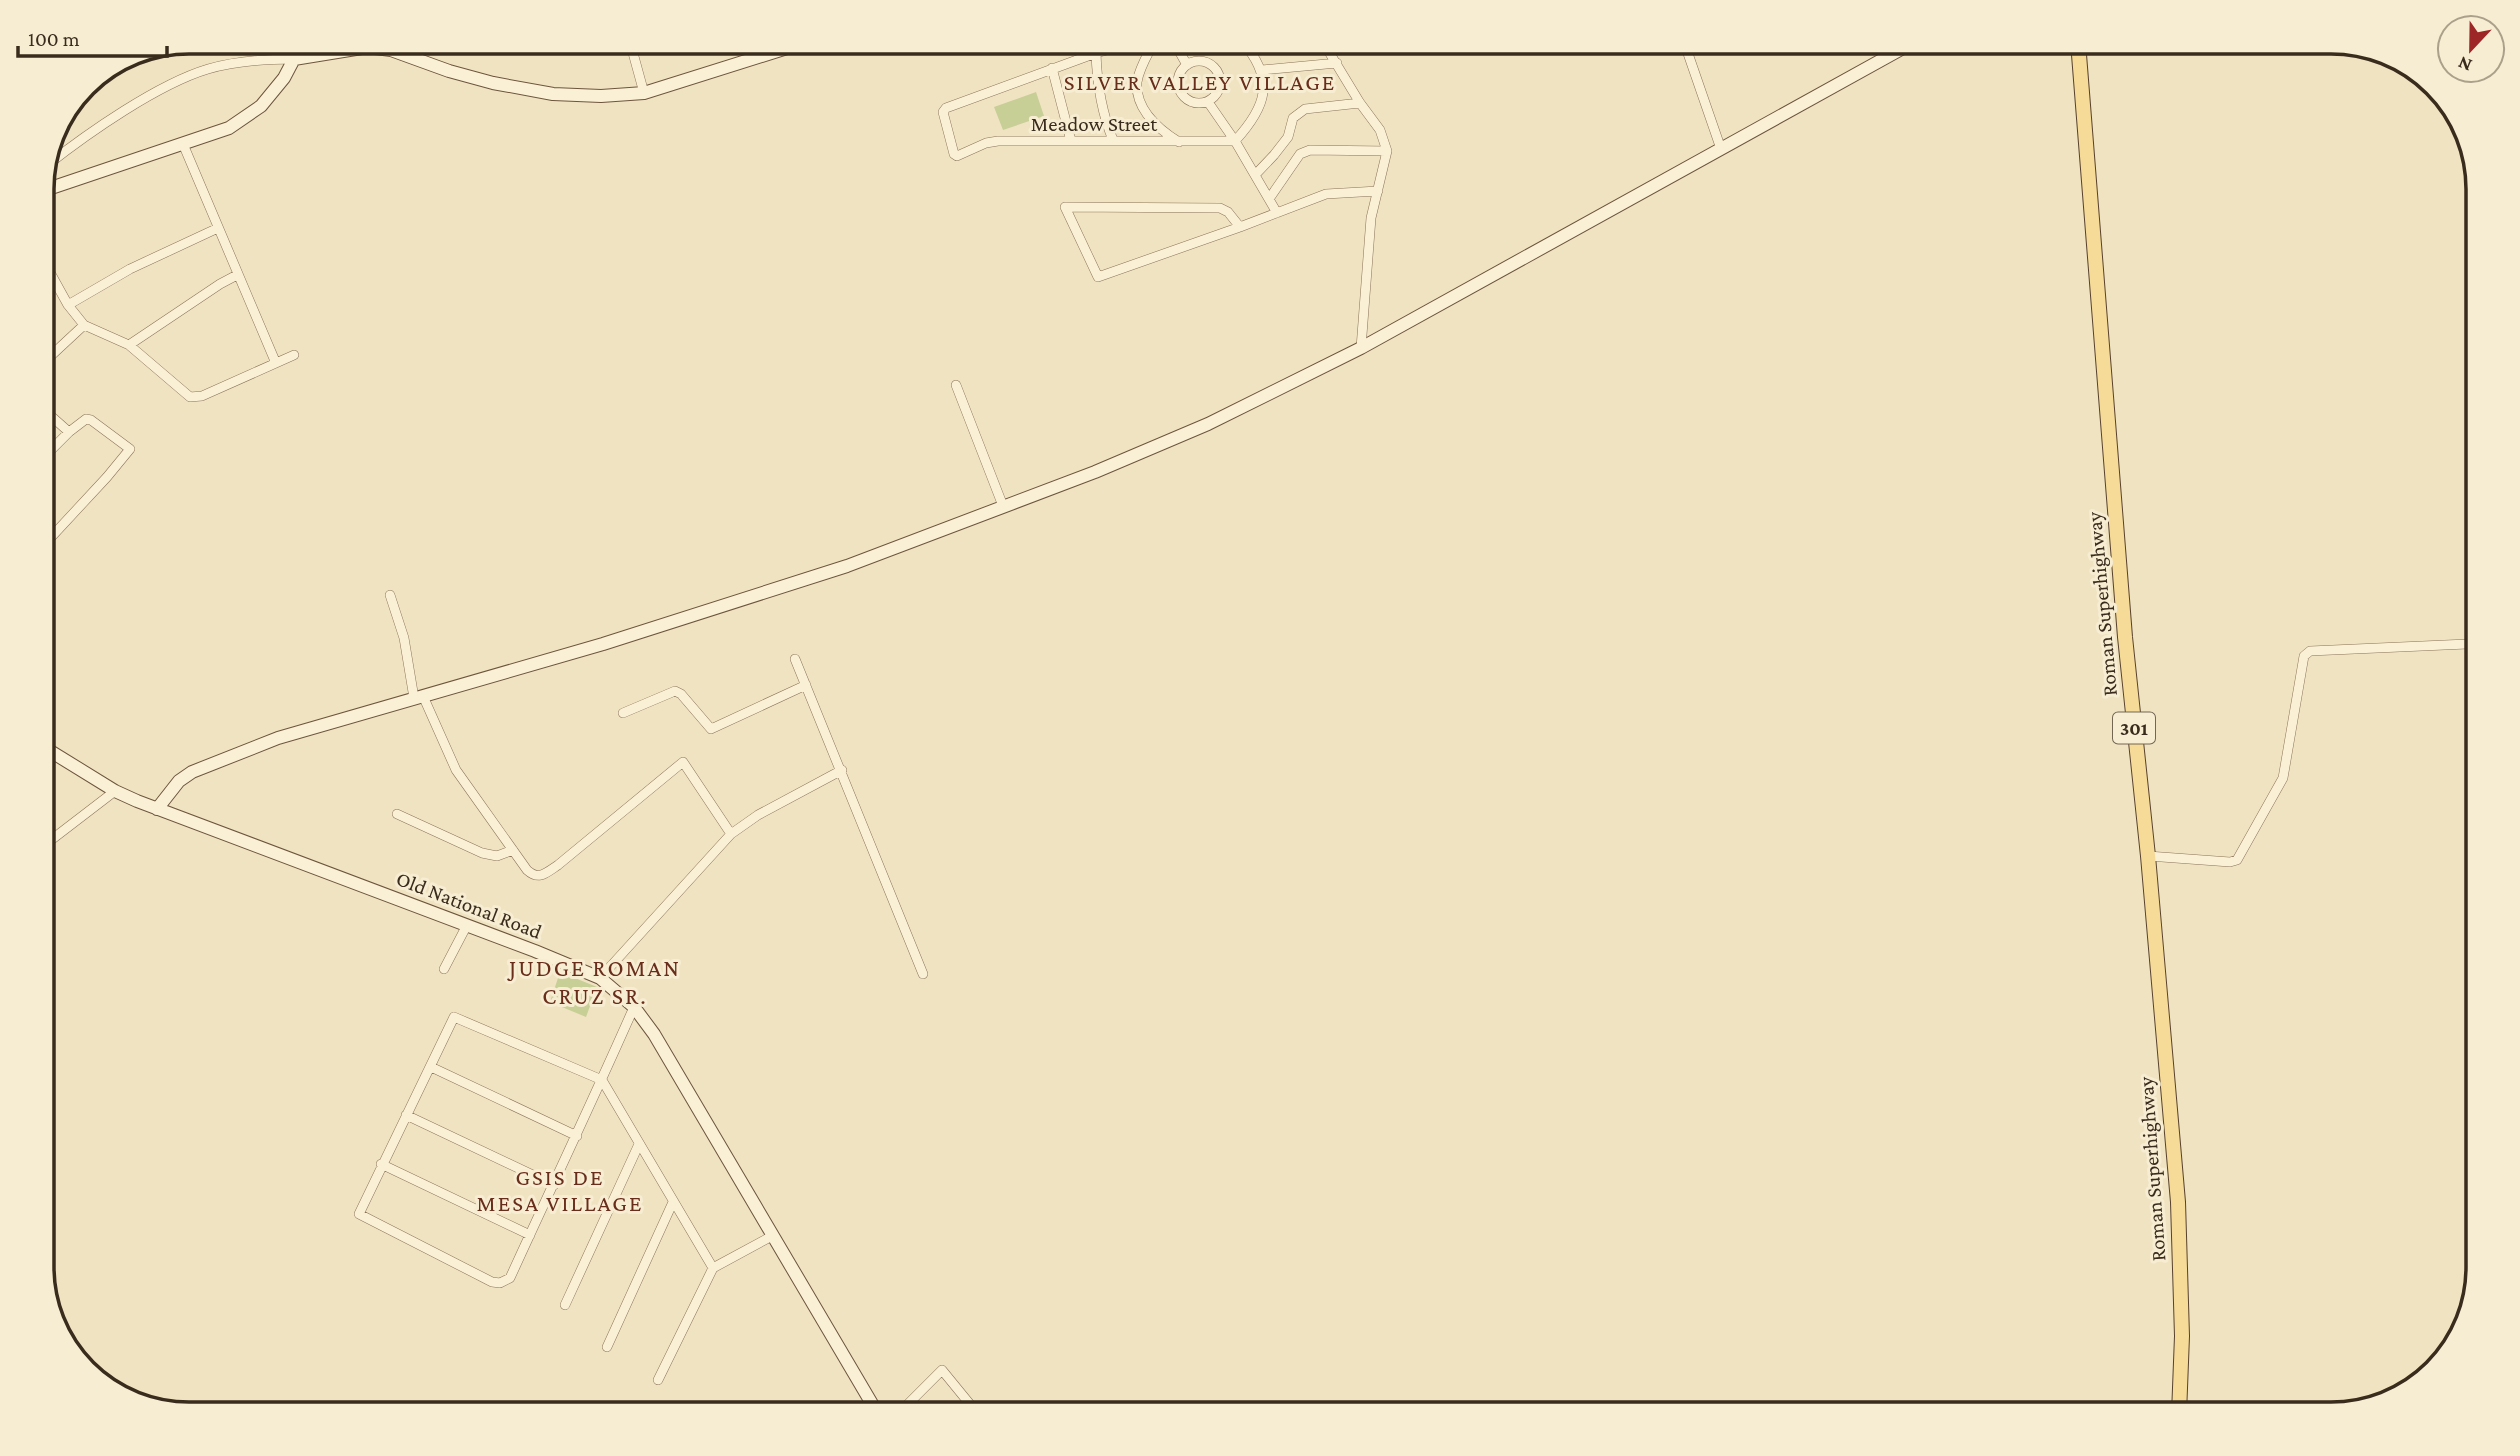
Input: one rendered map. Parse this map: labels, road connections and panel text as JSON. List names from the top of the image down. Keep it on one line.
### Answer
{"streets":{"main road":["Roman Superhighway","301"],"street":["Meadow Street","Old National Road"]},"districts":["SILVER VALLEY VILLAGE","JUDGE ROMAN CRUZ SR.","GSIS DE MESA VILLAGE"],"scale_bar":"100 m","north":"bottom"}
